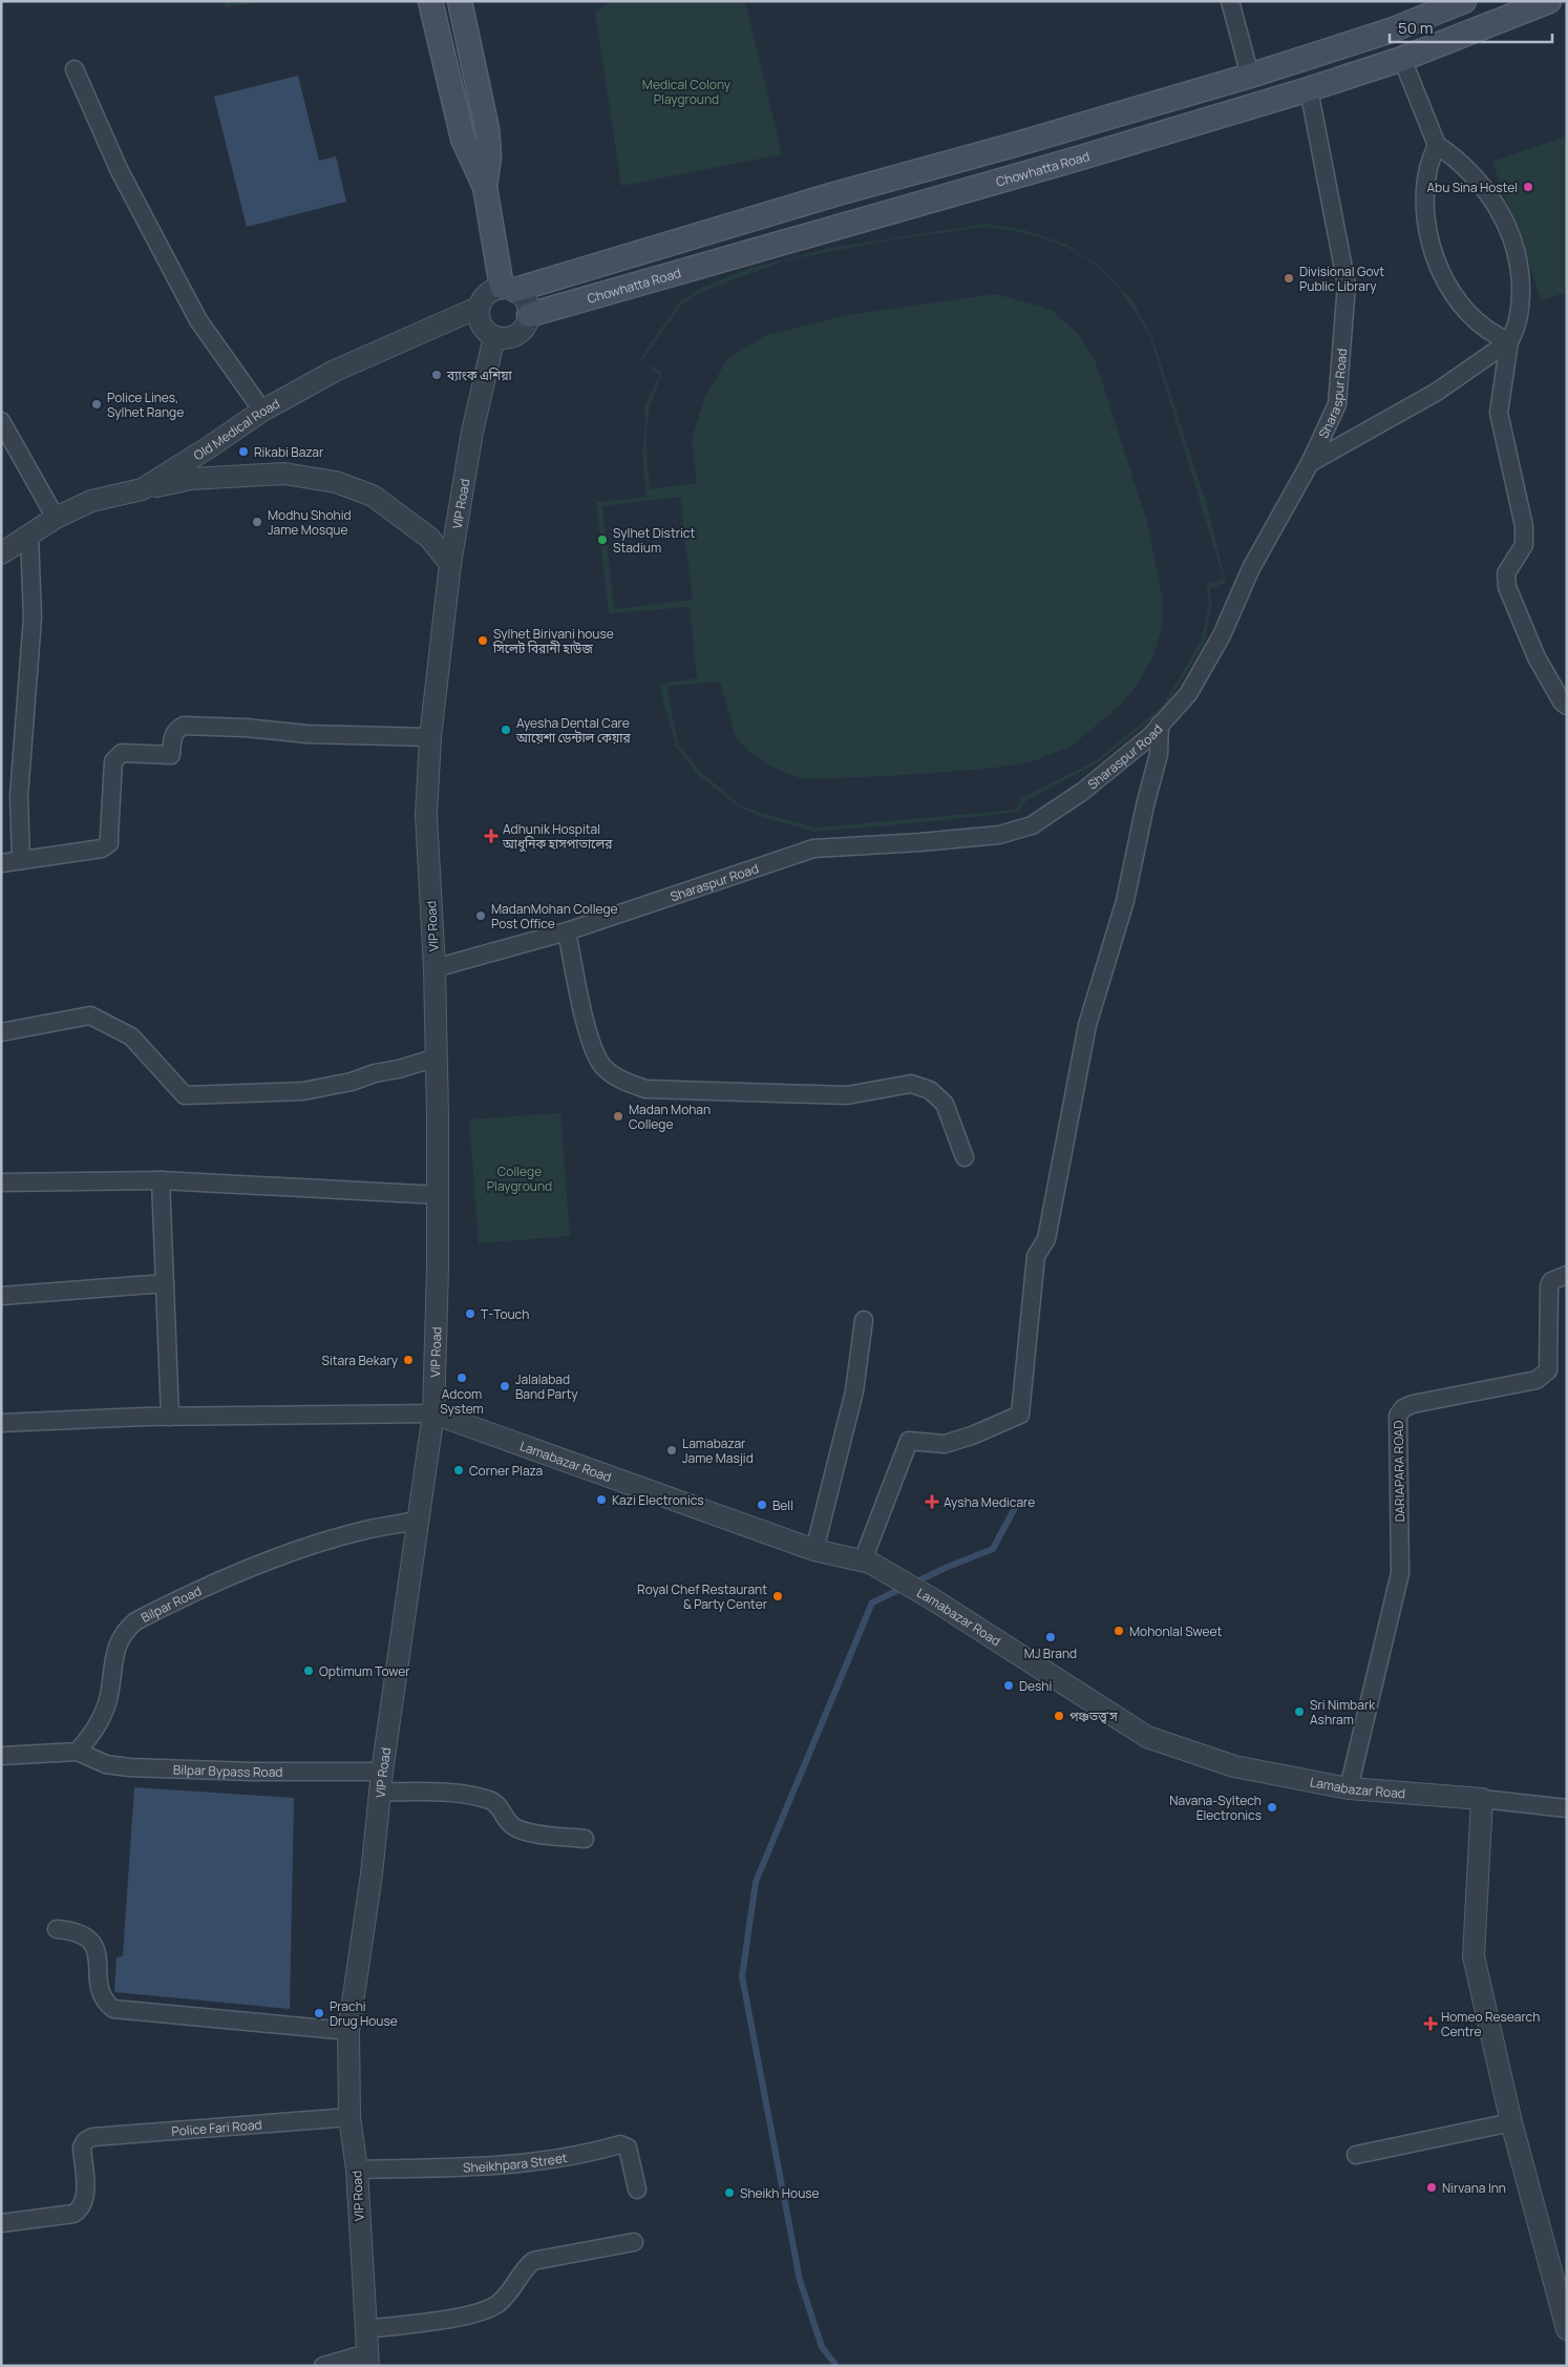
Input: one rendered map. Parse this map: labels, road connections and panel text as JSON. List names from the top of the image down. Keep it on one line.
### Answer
{"streets":{"main road":["Chowhatta Road"],"street":["Sharaspur Road","Old Medical Road","VIP Road","Lamabazar Road","DARIAPARA ROAD","Bilpar Road","Bilpar Bypass Road","Police Fari Road","Sheikhpara Street"]},"crossings":[["Chowhatta Road","Sharaspur Road"],["Chowhatta Road","Old Medical Road"],["Chowhatta Road","VIP Road"],["Sharaspur Road","VIP Road"],["Old Medical Road","VIP Road"],["VIP Road","Lamabazar Road"],["VIP Road","Bilpar Road"],["VIP Road","Bilpar Bypass Road"],["VIP Road","Police Fari Road"],["VIP Road","Sheikhpara Street"],["Lamabazar Road","DARIAPARA ROAD"],["Bilpar Road","Bilpar Bypass Road"]],"parks":["Medical Colony Playground","College Playground"],"places":{"other":["Abu Sina Hostel","Divisional Govt Public Library","ব্যাংক এশিয়া","Police Lines, Sylhet Range","Rikabi Bazar","Modhu Shohid Jame Mosque","Sylhet District Stadium","Sylhet Biriyani house সিলেট বিরানী হাউজ","Ayesha Dental Care আয়েশা ডেন্টাল কেয়ার","MadanMohan College Post Office","Madan Mohan College","T-Touch","Sitara Bekary","Adcom System","Jalalabad Band Party","Lamabazar Jame Masjid","Corner Plaza","Kazi Electronics","Bell","Royal Chef Restaurant & Party Center","Mohonlal Sweet","MJ Brand","Optimum Tower","Deshi","Sri Nimbark Ashram","পঞ্চতত্ত্ব'স","Navana-Syltech Electronics","Prachi Drug House","Nirvana Inn","Sheikh House"],"health":["Adhunik Hospital আধুনিক হাসপাতালের","Aysha Medicare","Homeo Research Centre"]},"scale_bar":"50 m"}
